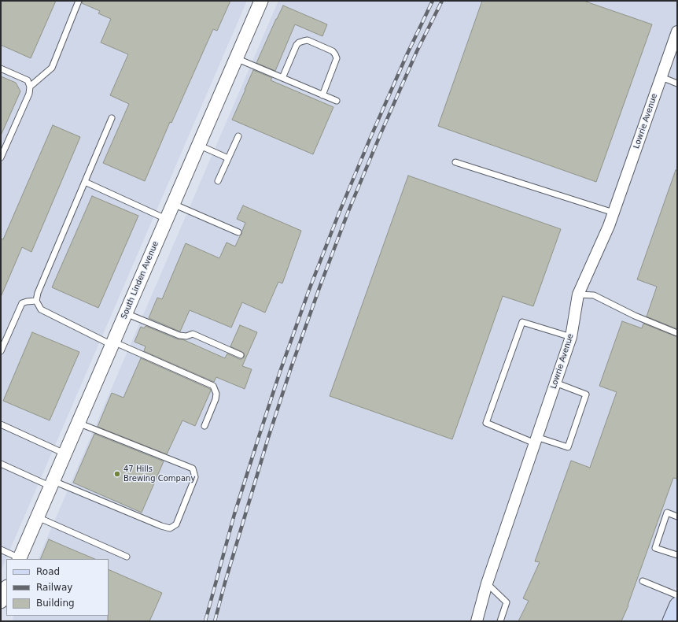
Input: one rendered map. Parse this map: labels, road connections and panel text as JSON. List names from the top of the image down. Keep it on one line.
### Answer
{"streets":{"street":["Lowrie Avenue","South Linden Avenue"]},"places":["47 Hills Brewing Company"],"legend":["Road","Railway","Building"]}
